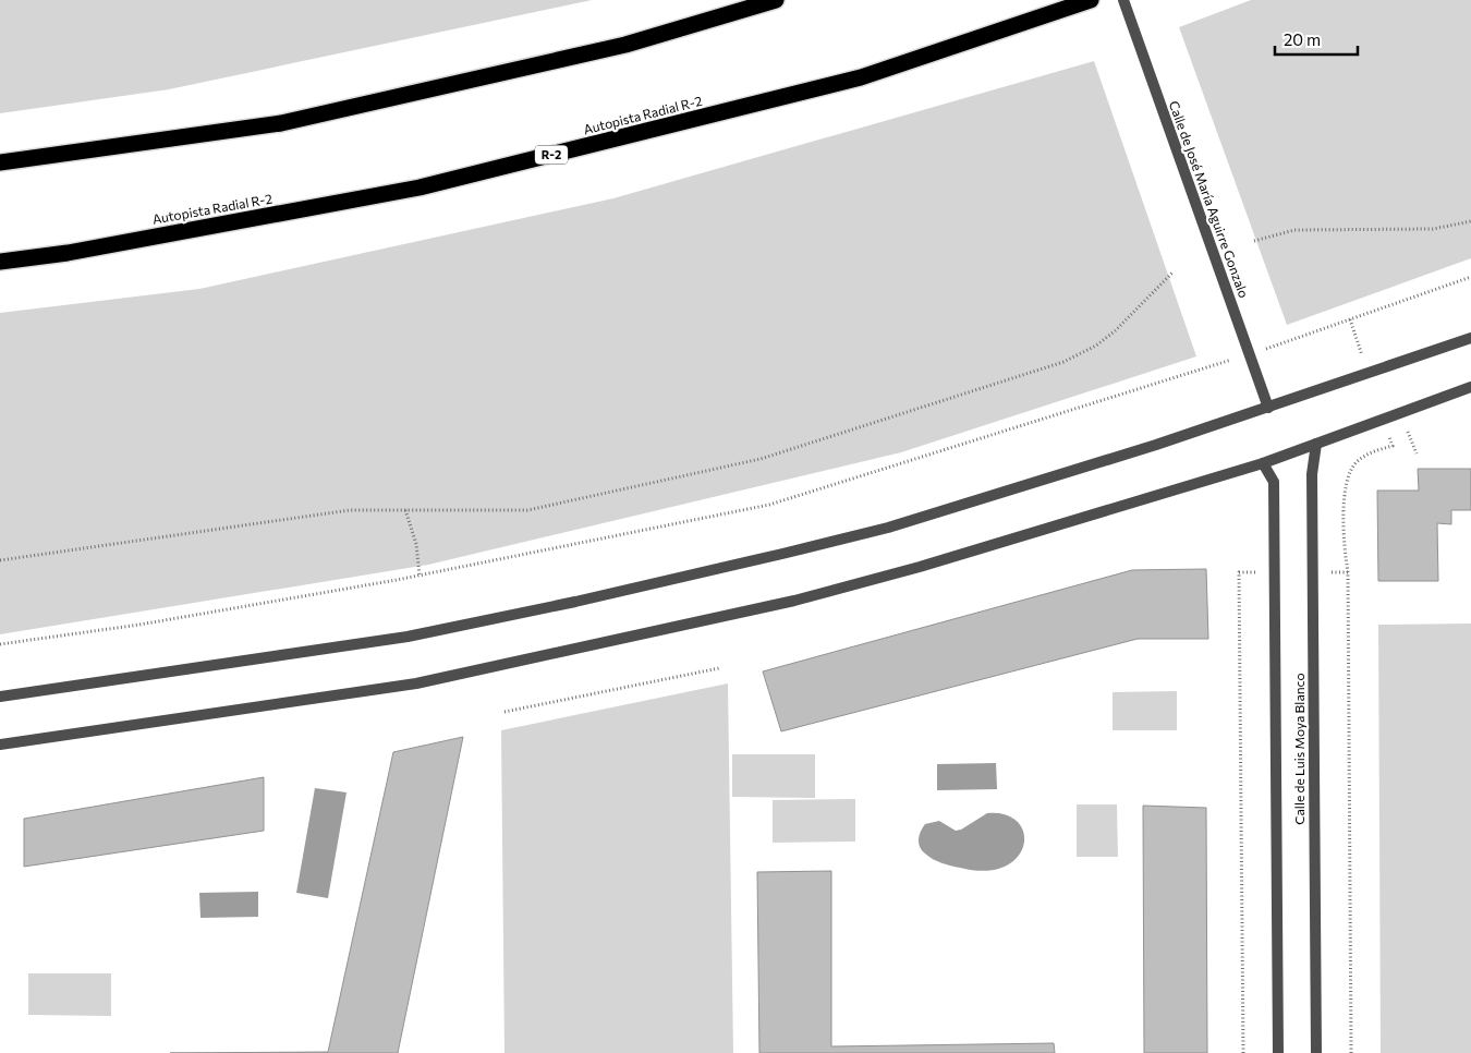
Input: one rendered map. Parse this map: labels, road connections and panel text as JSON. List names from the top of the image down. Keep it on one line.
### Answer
{"streets":{"highway":["Autopista Radial R-2","R-2"],"street":["Calle de José María Aguirre Gonzalo","Calle de Luis Moya Blanco"]},"scale_bar":"20 m"}
